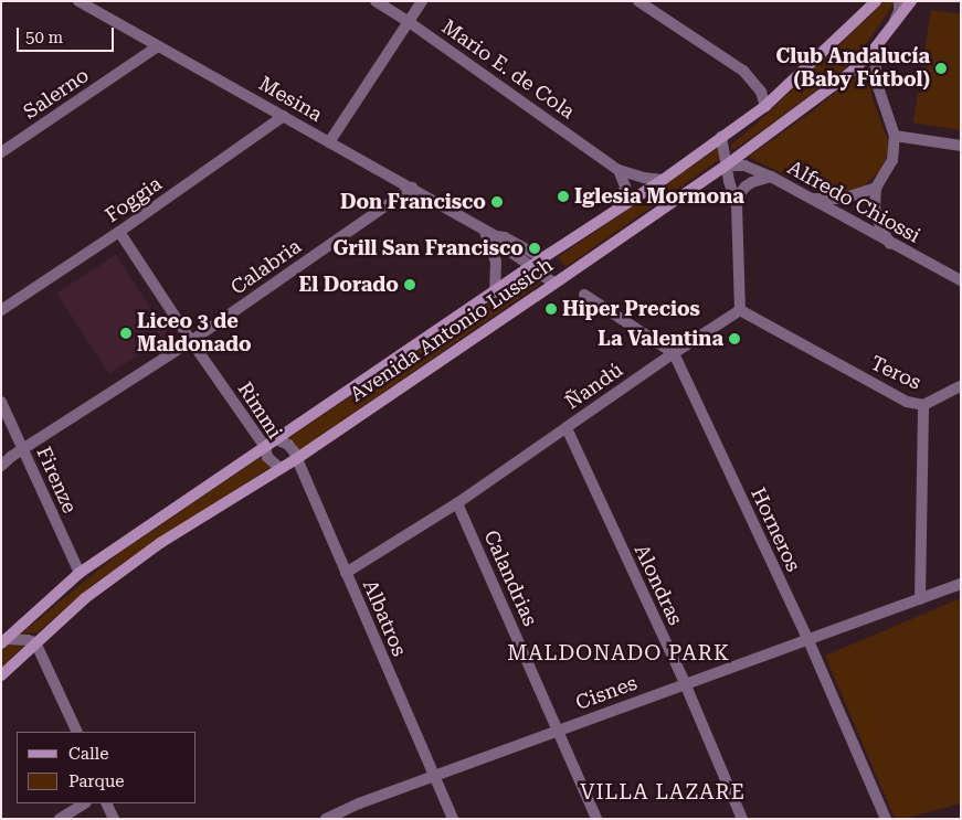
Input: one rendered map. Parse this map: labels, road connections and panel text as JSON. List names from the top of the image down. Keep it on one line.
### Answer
{"streets":{"main road":["Avenida Antonio Lussich"],"street":["Mario E. de Cola","Salerno","Mesina","Foggia","Alfredo Chiossi","Calabria","Teros","Ñandú","Rimmi","Firenze","Horneros","Calandrias","Alondras","Albatros","Cisnes"]},"crossings":[["Mario E. de Cola","Avenida Antonio Lussich"],["Salerno","Mesina"],["Mesina","Foggia"],["Mesina","Calabria"],["Mesina","Avenida Antonio Lussich"],["Foggia","Rimmi"],["Alfredo Chiossi","Avenida Antonio Lussich"],["Calabria","Rimmi"],["Calabria","Firenze"],["Avenida Antonio Lussich","Rimmi"],["Avenida Antonio Lussich","Firenze"],["Avenida Antonio Lussich","Albatros"],["Teros","Ñandú"],["Teros","Cisnes"],["Ñandú","Horneros"],["Ñandú","Calandrias"],["Ñandú","Alondras"],["Ñandú","Albatros"],["Rimmi","Albatros"],["Horneros","Cisnes"],["Calandrias","Cisnes"],["Alondras","Cisnes"],["Albatros","Cisnes"]],"districts":["MALDONADO PARK","VILLA LAZARE"],"places":["Club Andalucía (Baby Fútbol)","Iglesia Mormona","Don Francisco","Grill San Francisco","El Dorado","Hiper Precios","Liceo 3 de Maldonado","La Valentina"],"legend":["Calle","Parque"],"scale_bar":"50 m"}
